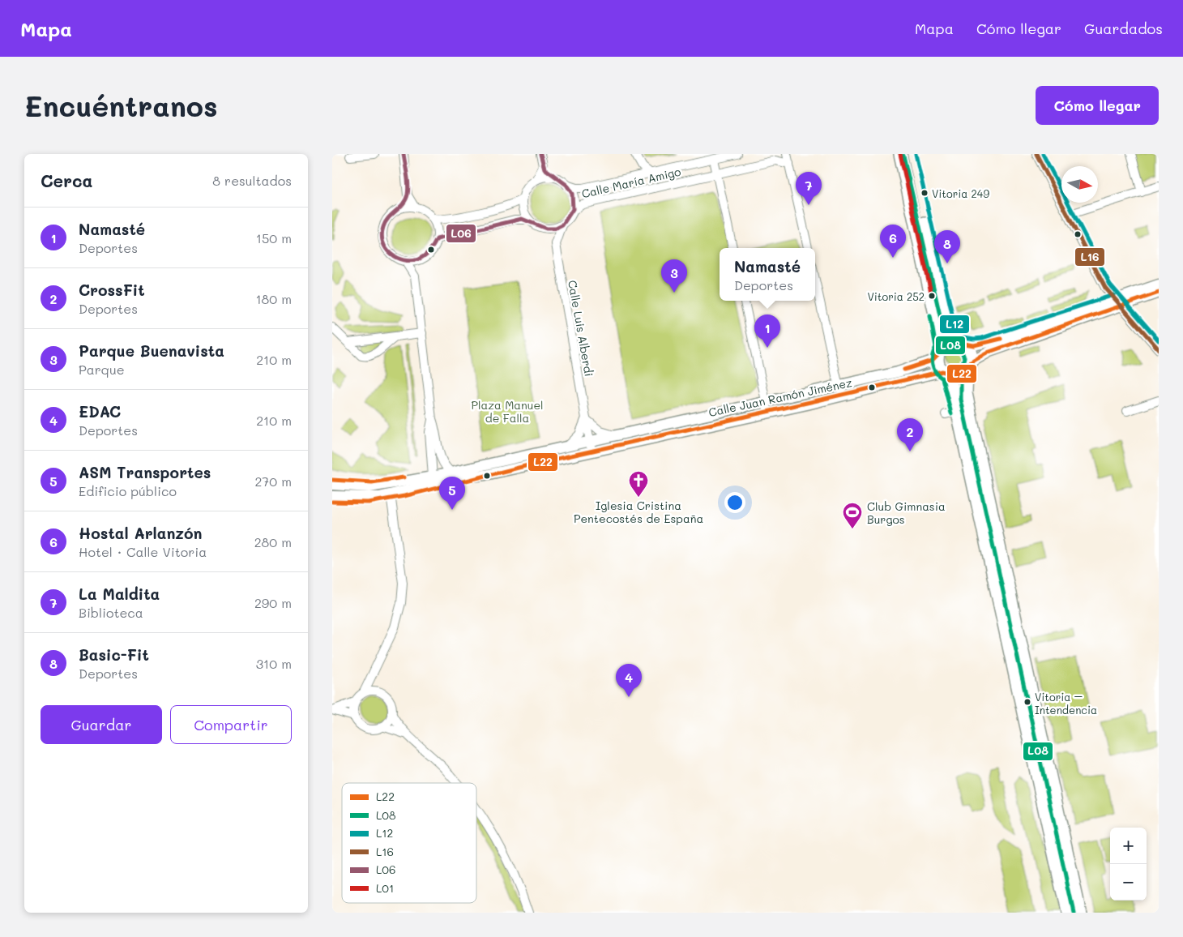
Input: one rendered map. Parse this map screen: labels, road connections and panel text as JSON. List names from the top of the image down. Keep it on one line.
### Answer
{"streets":{"main road":["Calle Juan Ramón Jiménez"],"street":["Calle María Amigo","Calle Luis Alberdi"]},"crossings":[["Calle Luis Alberdi","Calle Juan Ramón Jiménez"]],"parks":["Plaza Manuel de Falla"],"places":{"other":["Vitoria 249","Vitoria 252","Vitoria – Intendencia"],"church":["Iglesia Cristina Pentecostés de España"],"sports":["Club Gimnasia Burgos"]},"lines":["transit line L12","transit line L16","transit line L06","transit line L01","transit line L08","transit line L22"],"legend":["L22","L08","L12","L16","L06","L01"],"north":"right","page":{"header":"Mapa","nav":["Mapa","Cómo llegar","Guardados"],"buttons":["Cómo llegar",["Guardar","Compartir"]],"title":"Encuéntranos","heading":["Cerca","8 resultados"],"pins":["7","6","8","3","1","2","5","4"],"list":[{"mark":"1","name":"Namasté","note":"Deportes","value":"150 m"},{"mark":"2","name":"CrossFit","note":"Deportes","value":"180 m"},{"mark":"3","name":"Parque Buenavista","note":"Parque","value":"210 m"},{"mark":"4","name":"EDAC","note":"Deportes","value":"210 m"},{"mark":"5","name":"ASM Transportes","note":"Edificio público","value":"270 m"},{"mark":"6","name":"Hostal Arlanzón","note":"Hotel · Calle Vitoria","value":"280 m"},{"mark":"7","name":"La Maldita","note":"Biblioteca","value":"290 m"},{"mark":"8","name":"Basic-Fit","note":"Deportes","value":"310 m"}],"popup":["Namasté","Deportes"],"map_buttons":["+","−"]}}
